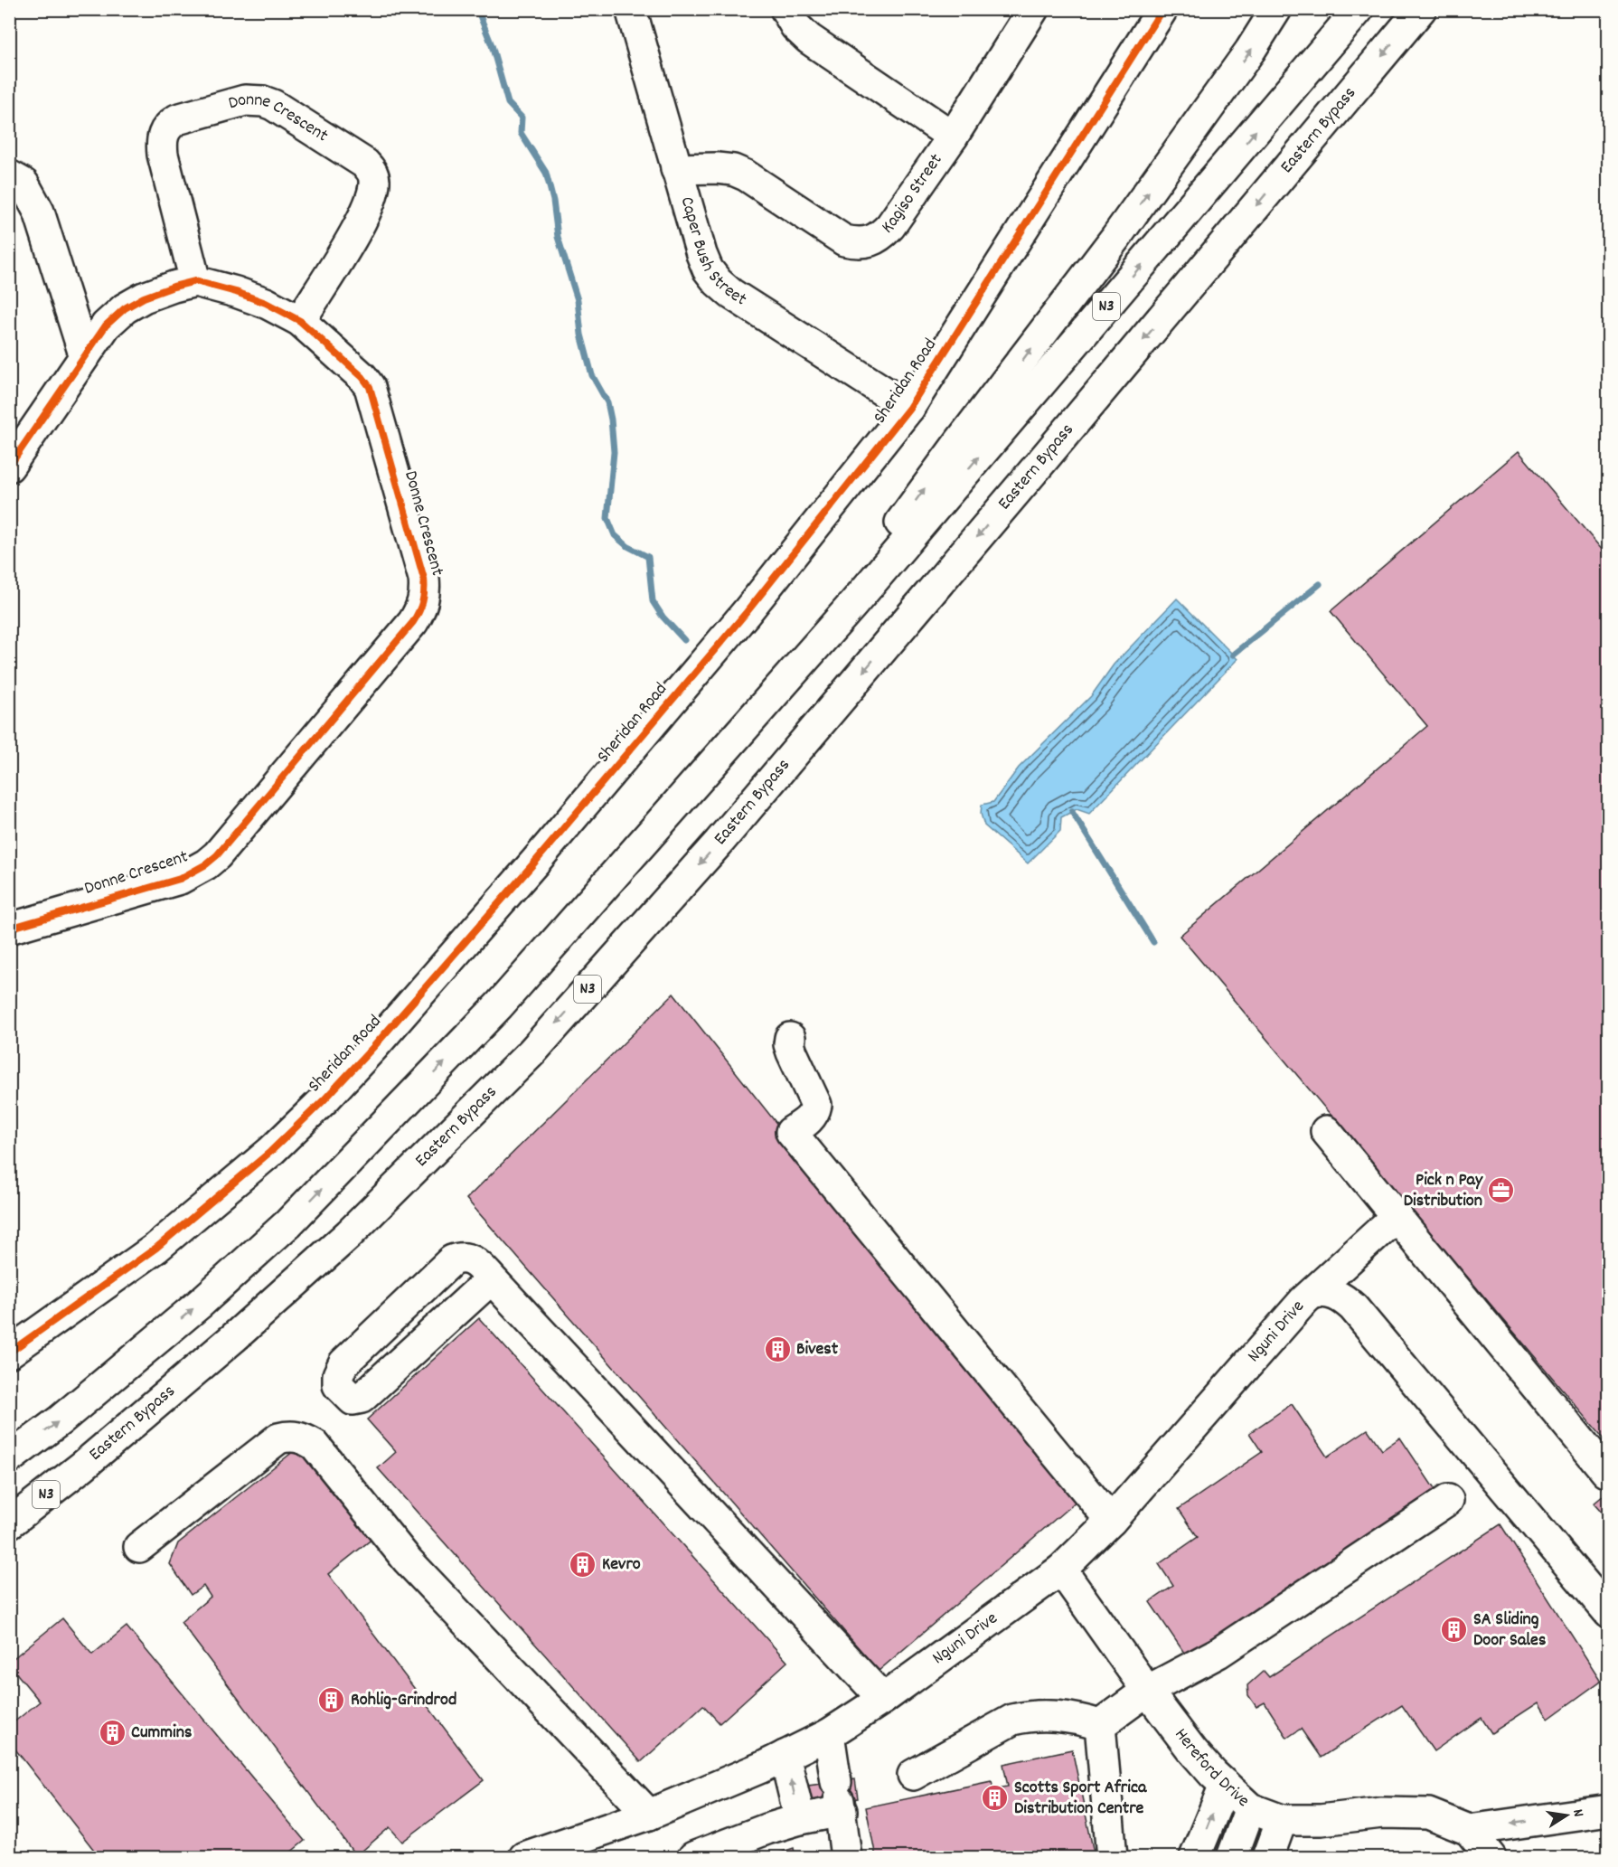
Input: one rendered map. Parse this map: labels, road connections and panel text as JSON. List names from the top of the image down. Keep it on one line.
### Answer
{"streets":{"main road":["Donne Crescent","Eastern Bypass","Kagiso Street","Caper Bush Street","N3","Sheridan Road","Nguni Drive","Hereford Drive"]},"crossings":[["Kagiso Street","Caper Bush Street"],["Caper Bush Street","Sheridan Road"],["Nguni Drive","Hereford Drive"]],"places":{"office":["Pick n Pay Distribution"],"building":["Bivest","Kevro","SA Sliding Door Sales","Rohlig-Grindrod","Cummins","Scotts Sport Africa Distribution Centre"]},"north":"right"}
